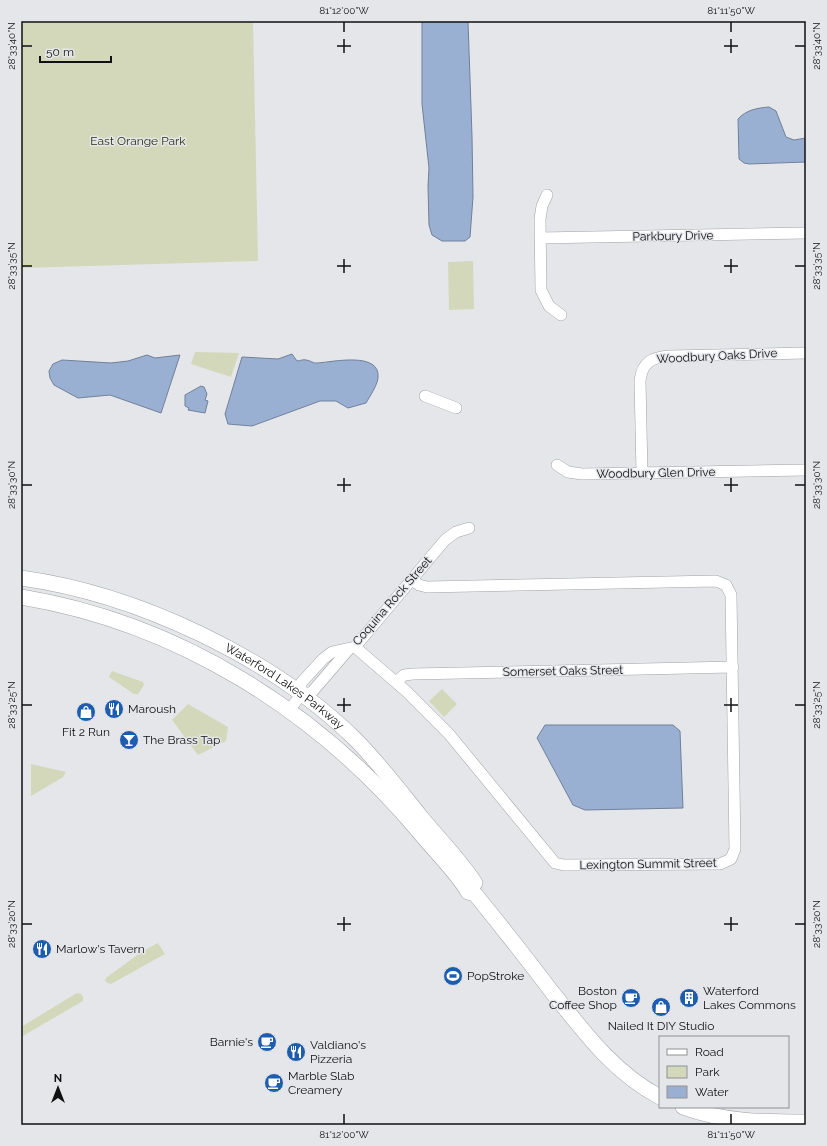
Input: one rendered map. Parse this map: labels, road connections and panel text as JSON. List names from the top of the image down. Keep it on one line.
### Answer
{"streets":{"street":["Parkbury Drive","Woodbury Oaks Drive","Woodbury Glen Drive","Coquina Rock Street","Somerset Oaks Street","Waterford Lakes Parkway","Lexington Summit Street"]},"crossings":[["Woodbury Oaks Drive","Woodbury Glen Drive"],["Coquina Rock Street","Waterford Lakes Parkway"],["Coquina Rock Street","Lexington Summit Street"],["Somerset Oaks Street","Lexington Summit Street"]],"parks":["East Orange Park"],"places":{"restaurant":["Maroush","Marlow's Tavern","Valdiano's Pizzeria"],"shop":["Fit 2 Run","Nailed It DIY Studio"],"bar":["The Brass Tap"],"sports":["PopStroke"],"cafe":["Boston Coffee Shop","Barnie's","Marble Slab Creamery"],"building":["Waterford Lakes Commons"]},"legend":["Road","Park","Water"],"scale_bar":"50 m","north":"top","coordinates":["81°12'00\"W","81°11'50\"W","28°33'40\"N","28°33'35\"N","28°33'30\"N","28°33'25\"N","28°33'20\"N"]}
